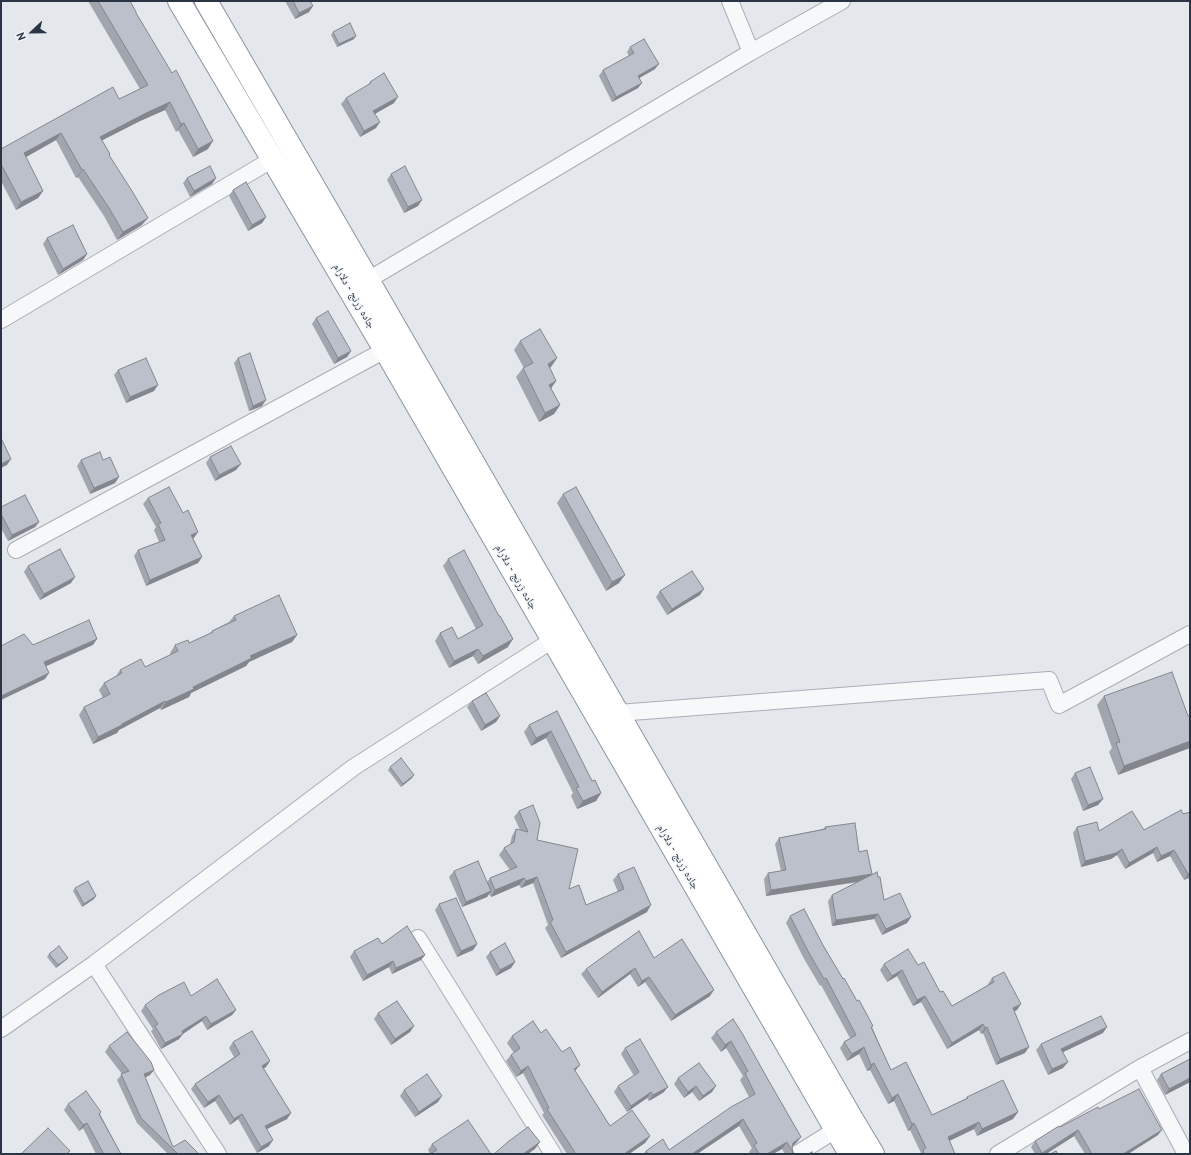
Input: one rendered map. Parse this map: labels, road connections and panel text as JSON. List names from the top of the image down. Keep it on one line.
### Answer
{"streets":{"highway":["جاده زرنج - دلارام"]},"north":"left"}
